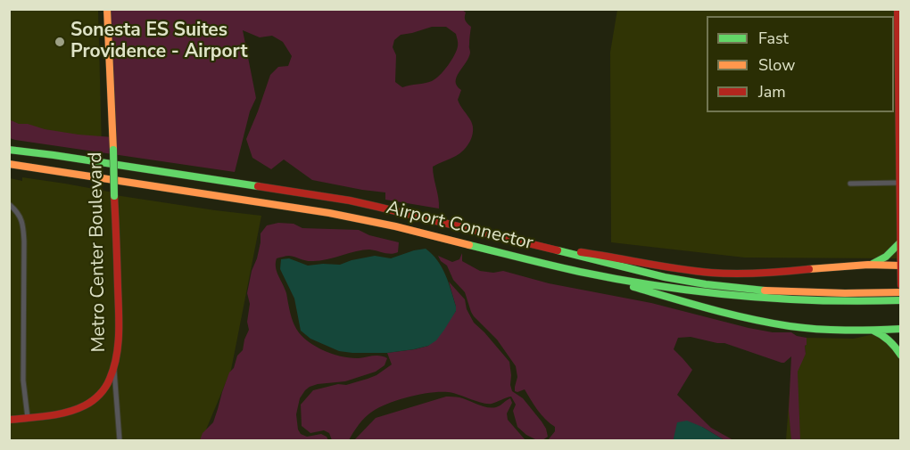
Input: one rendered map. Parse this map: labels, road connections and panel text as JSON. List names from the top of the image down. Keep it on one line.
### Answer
{"streets":{"main road":["Airport Connector","Metro Center Boulevard"]},"places":["Sonesta ES Suites Providence - Airport"],"legend":["Fast","Slow","Jam"]}
